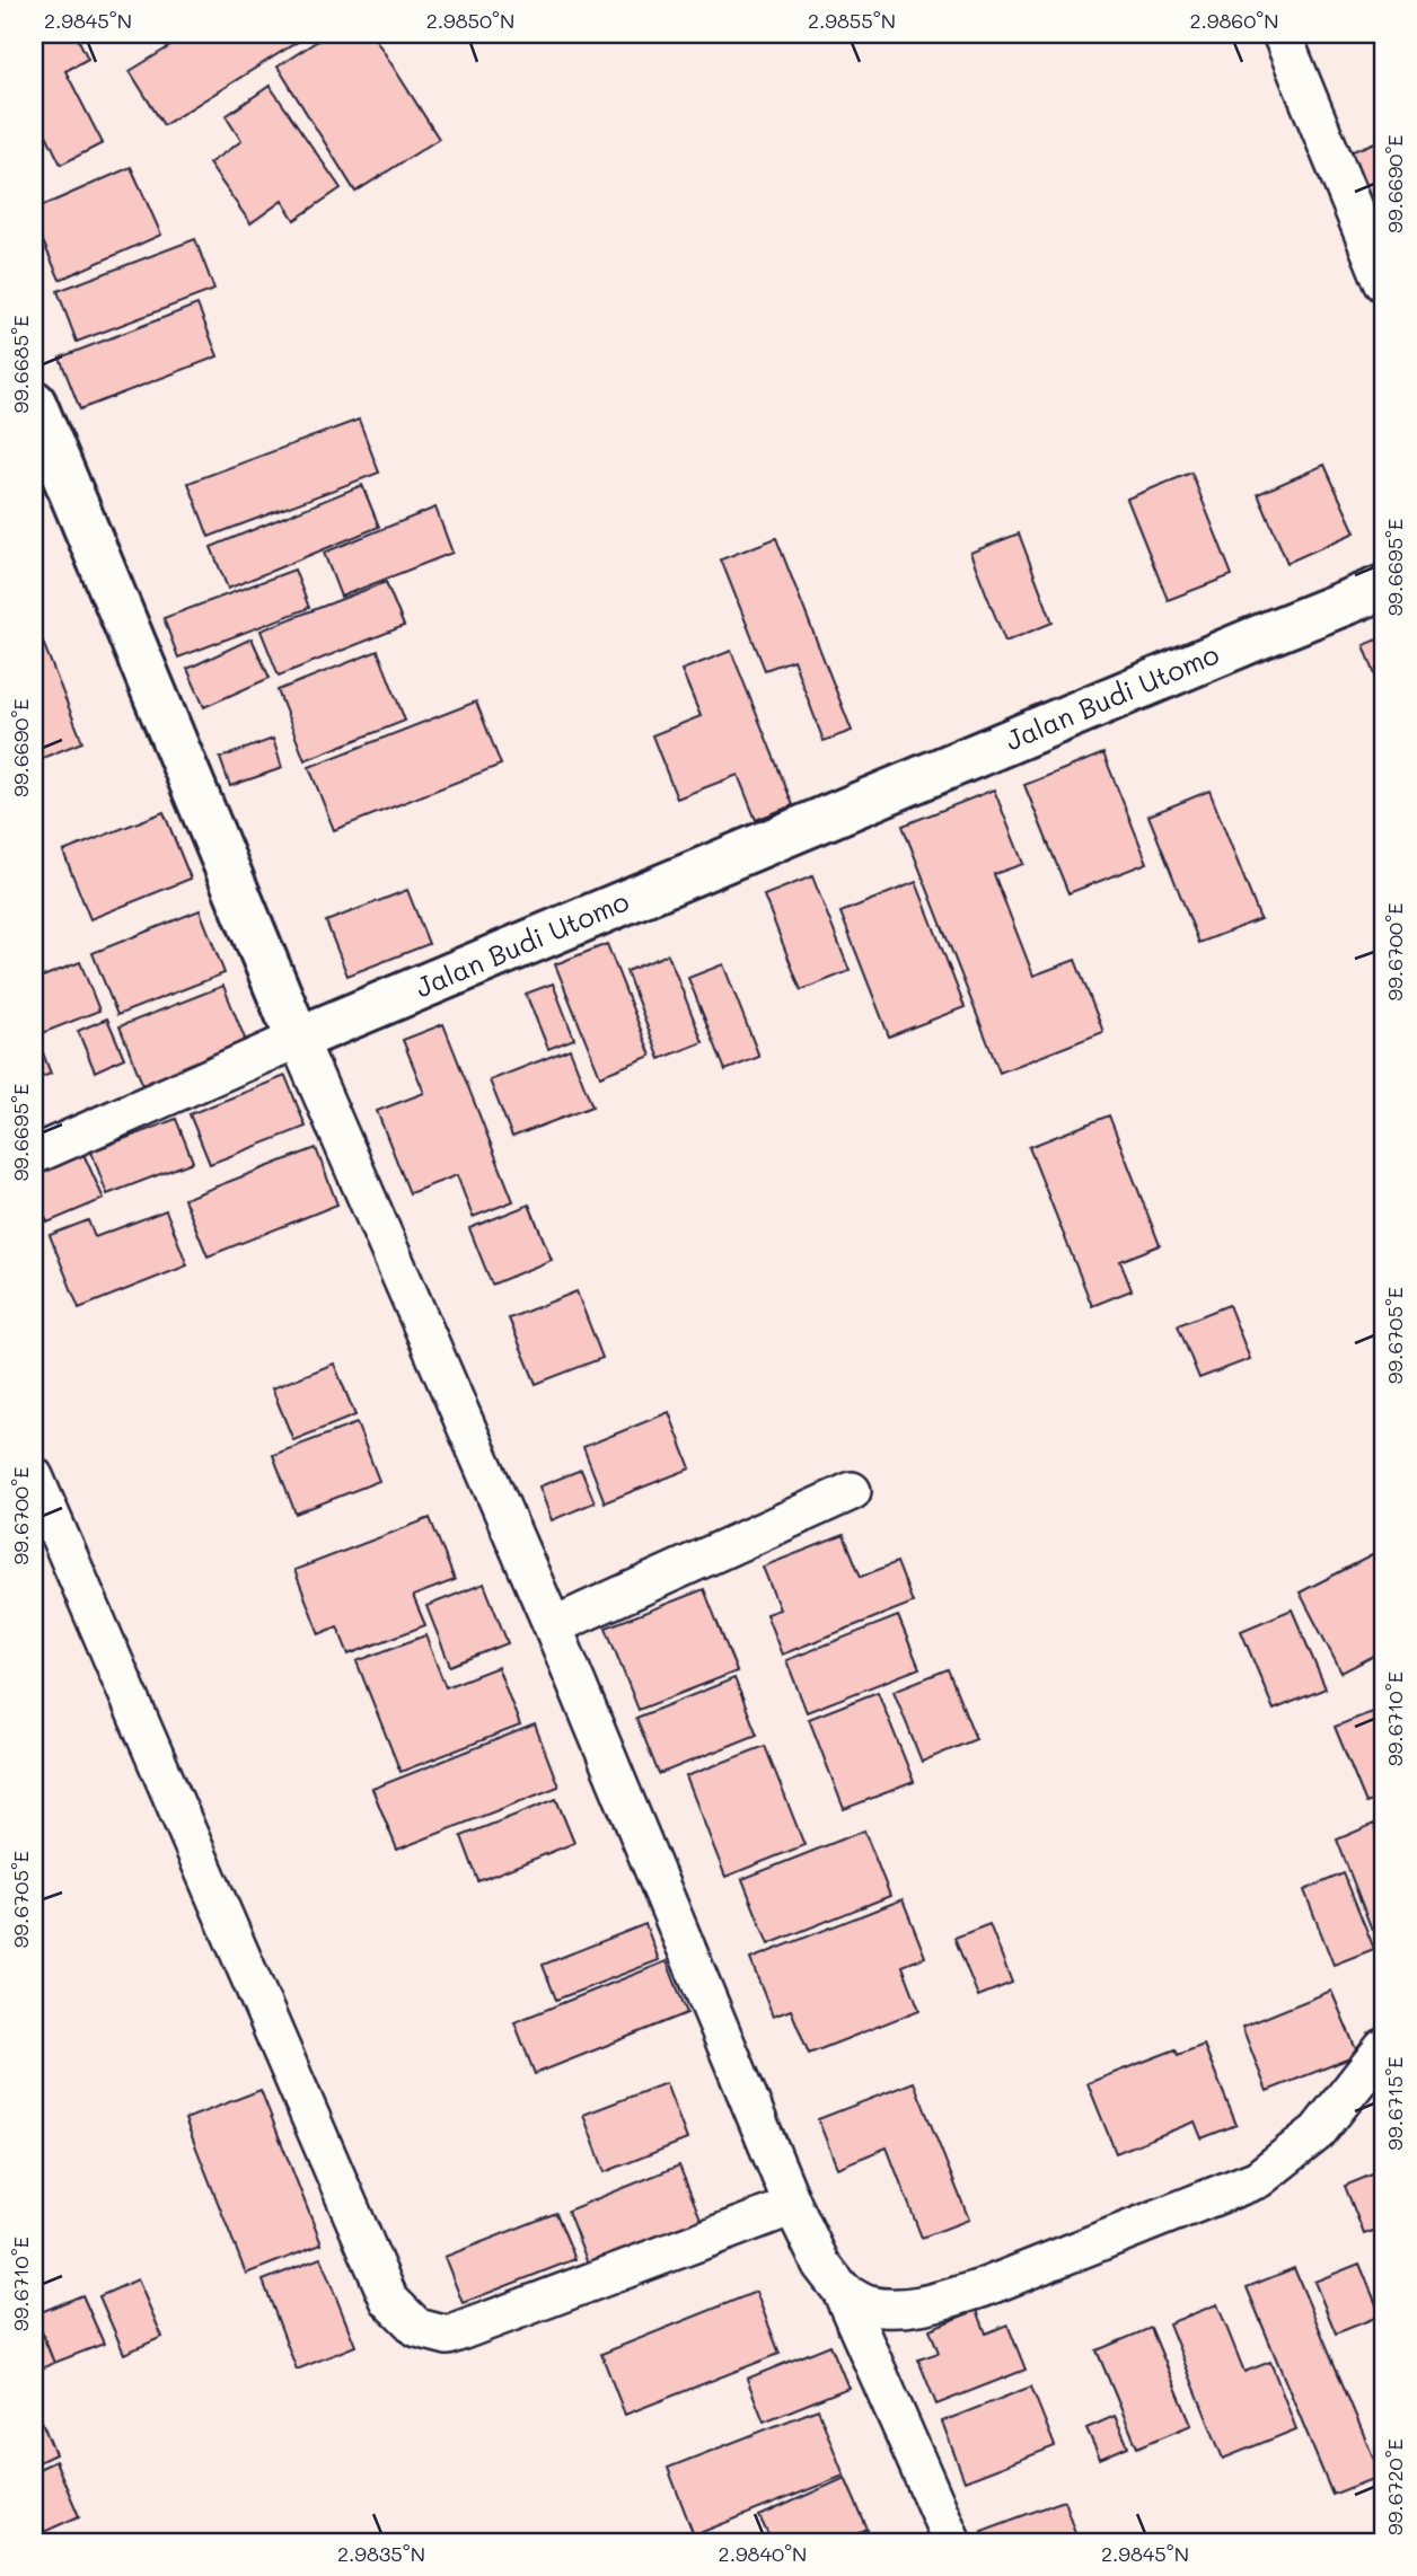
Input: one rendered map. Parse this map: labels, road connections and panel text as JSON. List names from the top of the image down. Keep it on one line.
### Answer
{"streets":{"street":["Jalan Budi Utomo"]},"coordinates":["2.9845°N","2.9850°N","2.9855°N","2.9860°N","99.6690°E","99.6685°E","99.6695°E","99.6700°E","99.6705°E","99.6710°E","99.6715°E","99.6720°E","2.9835°N","2.9840°N"]}
